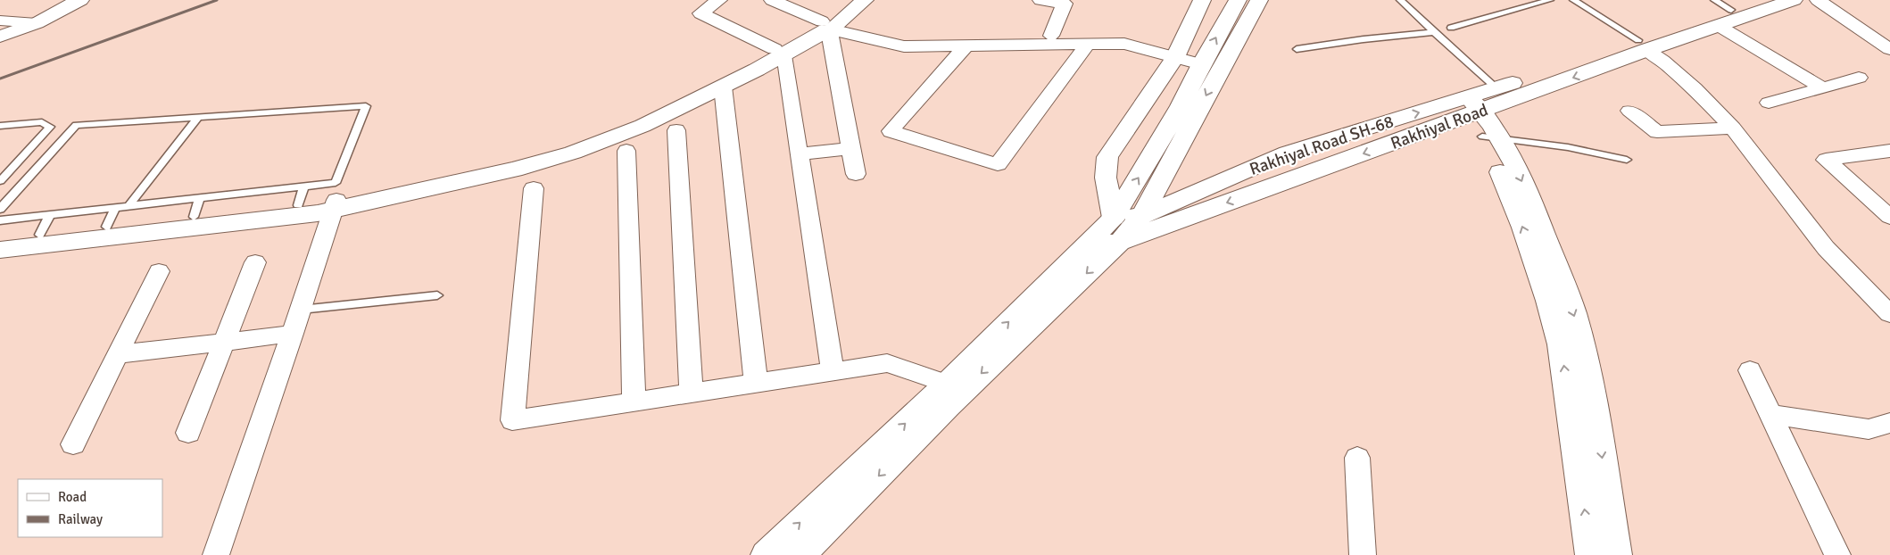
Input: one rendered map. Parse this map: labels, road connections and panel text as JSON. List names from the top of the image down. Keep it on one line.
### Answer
{"streets":{"main road":["Rakhiyal Road","Rakhiyal Road SH-68"]},"crossings":[["Rakhiyal Road","Rakhiyal Road SH-68"]],"one_way":["Rakhiyal Road","Rakhiyal Road SH-68"],"legend":["Road","Railway"]}
